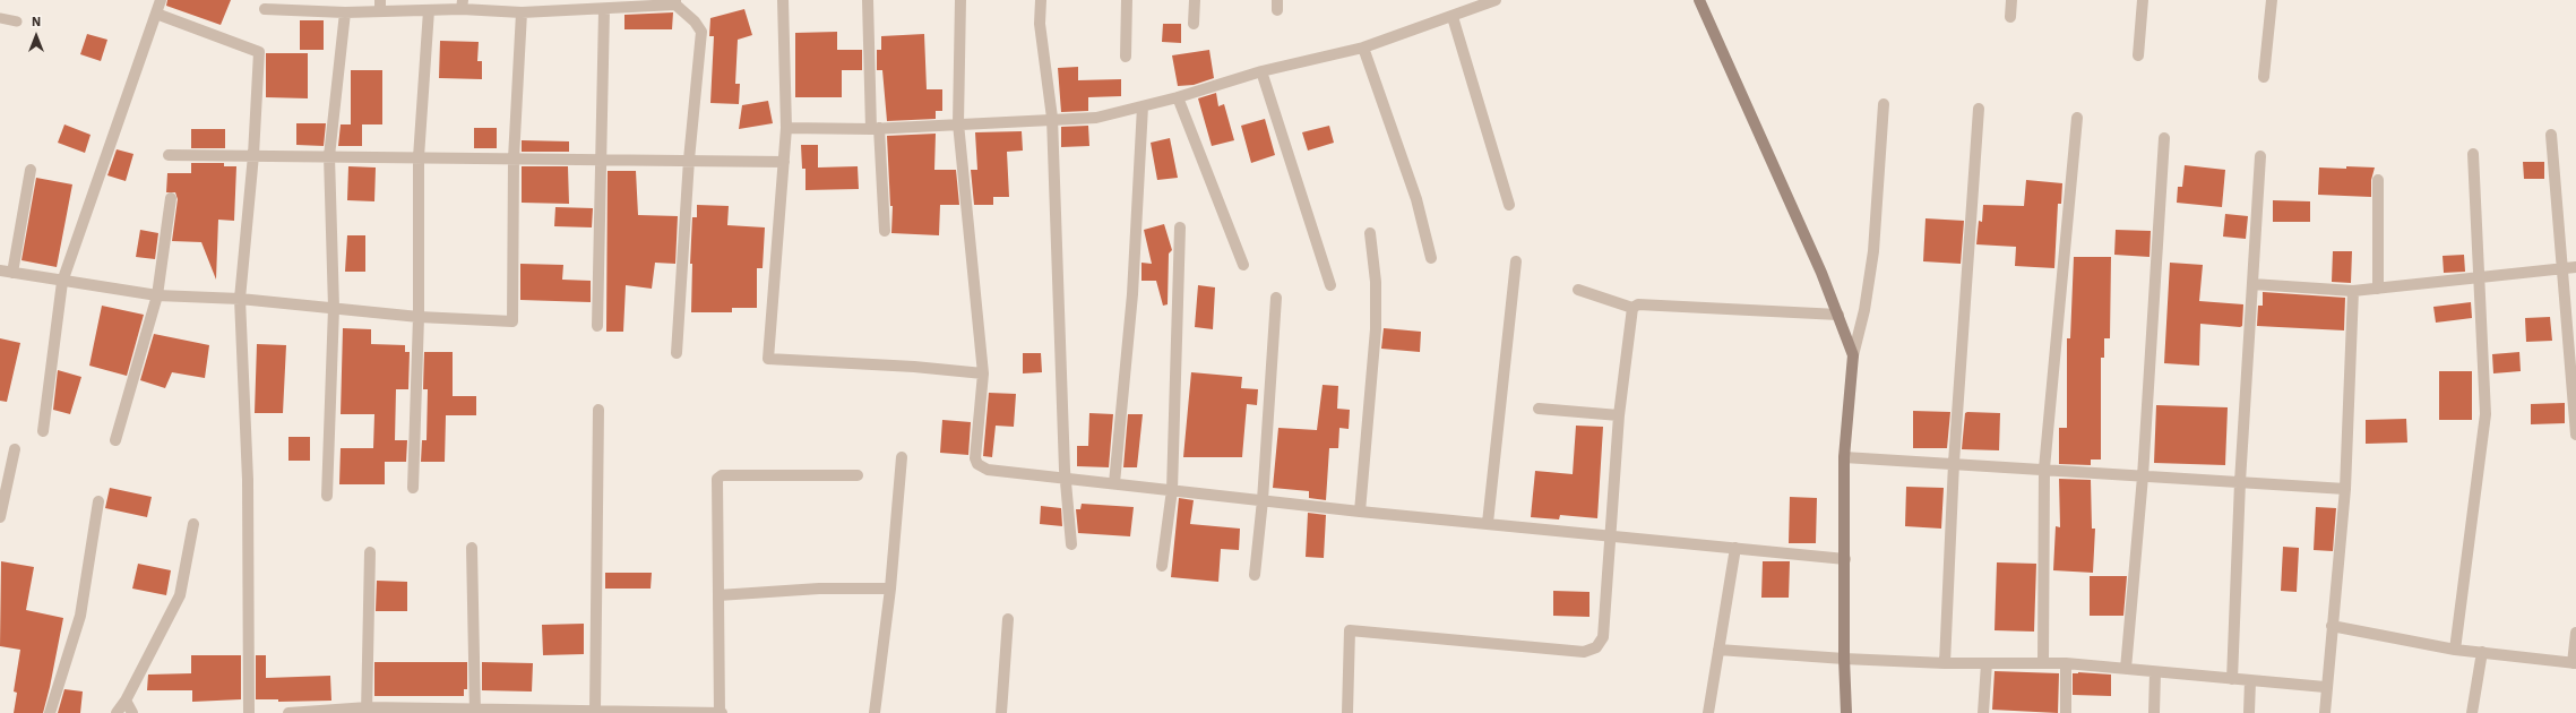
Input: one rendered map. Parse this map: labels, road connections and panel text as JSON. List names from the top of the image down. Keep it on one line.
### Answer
{"north":"top"}
